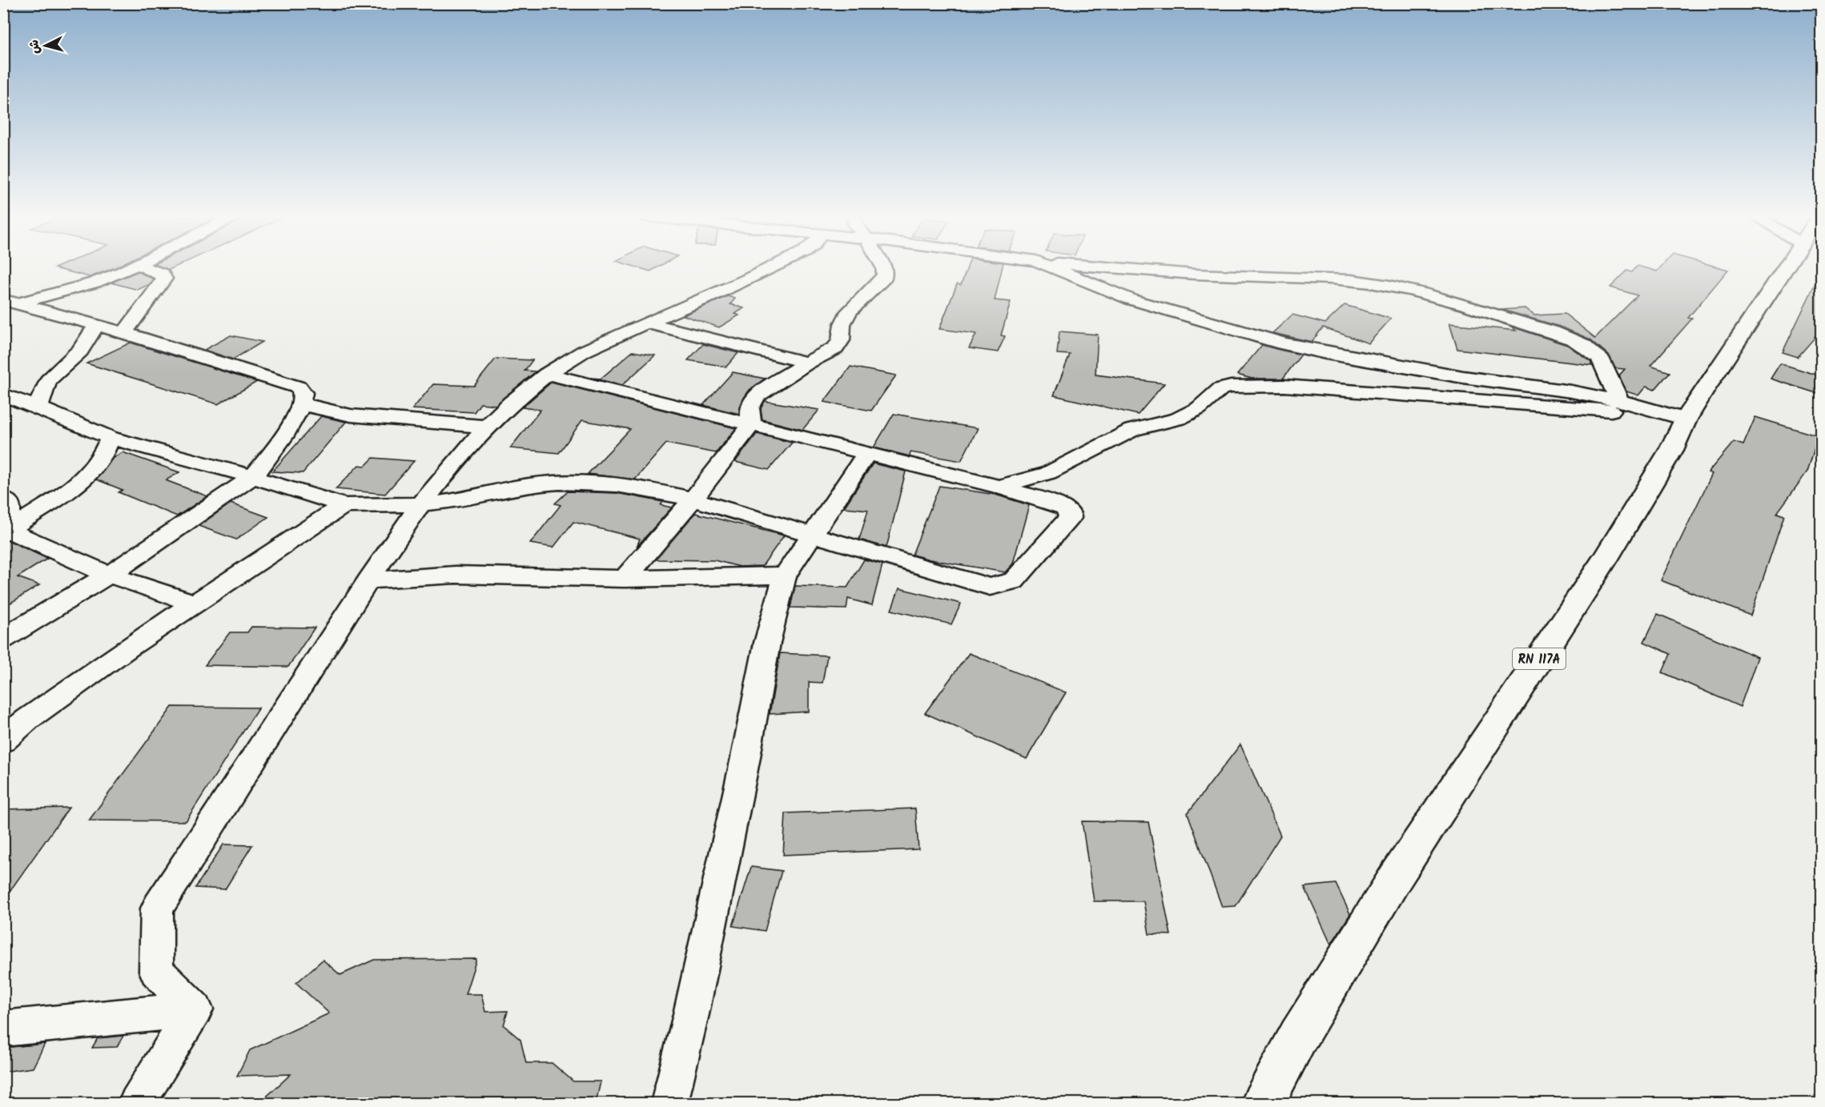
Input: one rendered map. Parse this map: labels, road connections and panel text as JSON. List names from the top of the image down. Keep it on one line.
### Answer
{"streets":{"main road":["RN 117A"]},"north":"left"}
